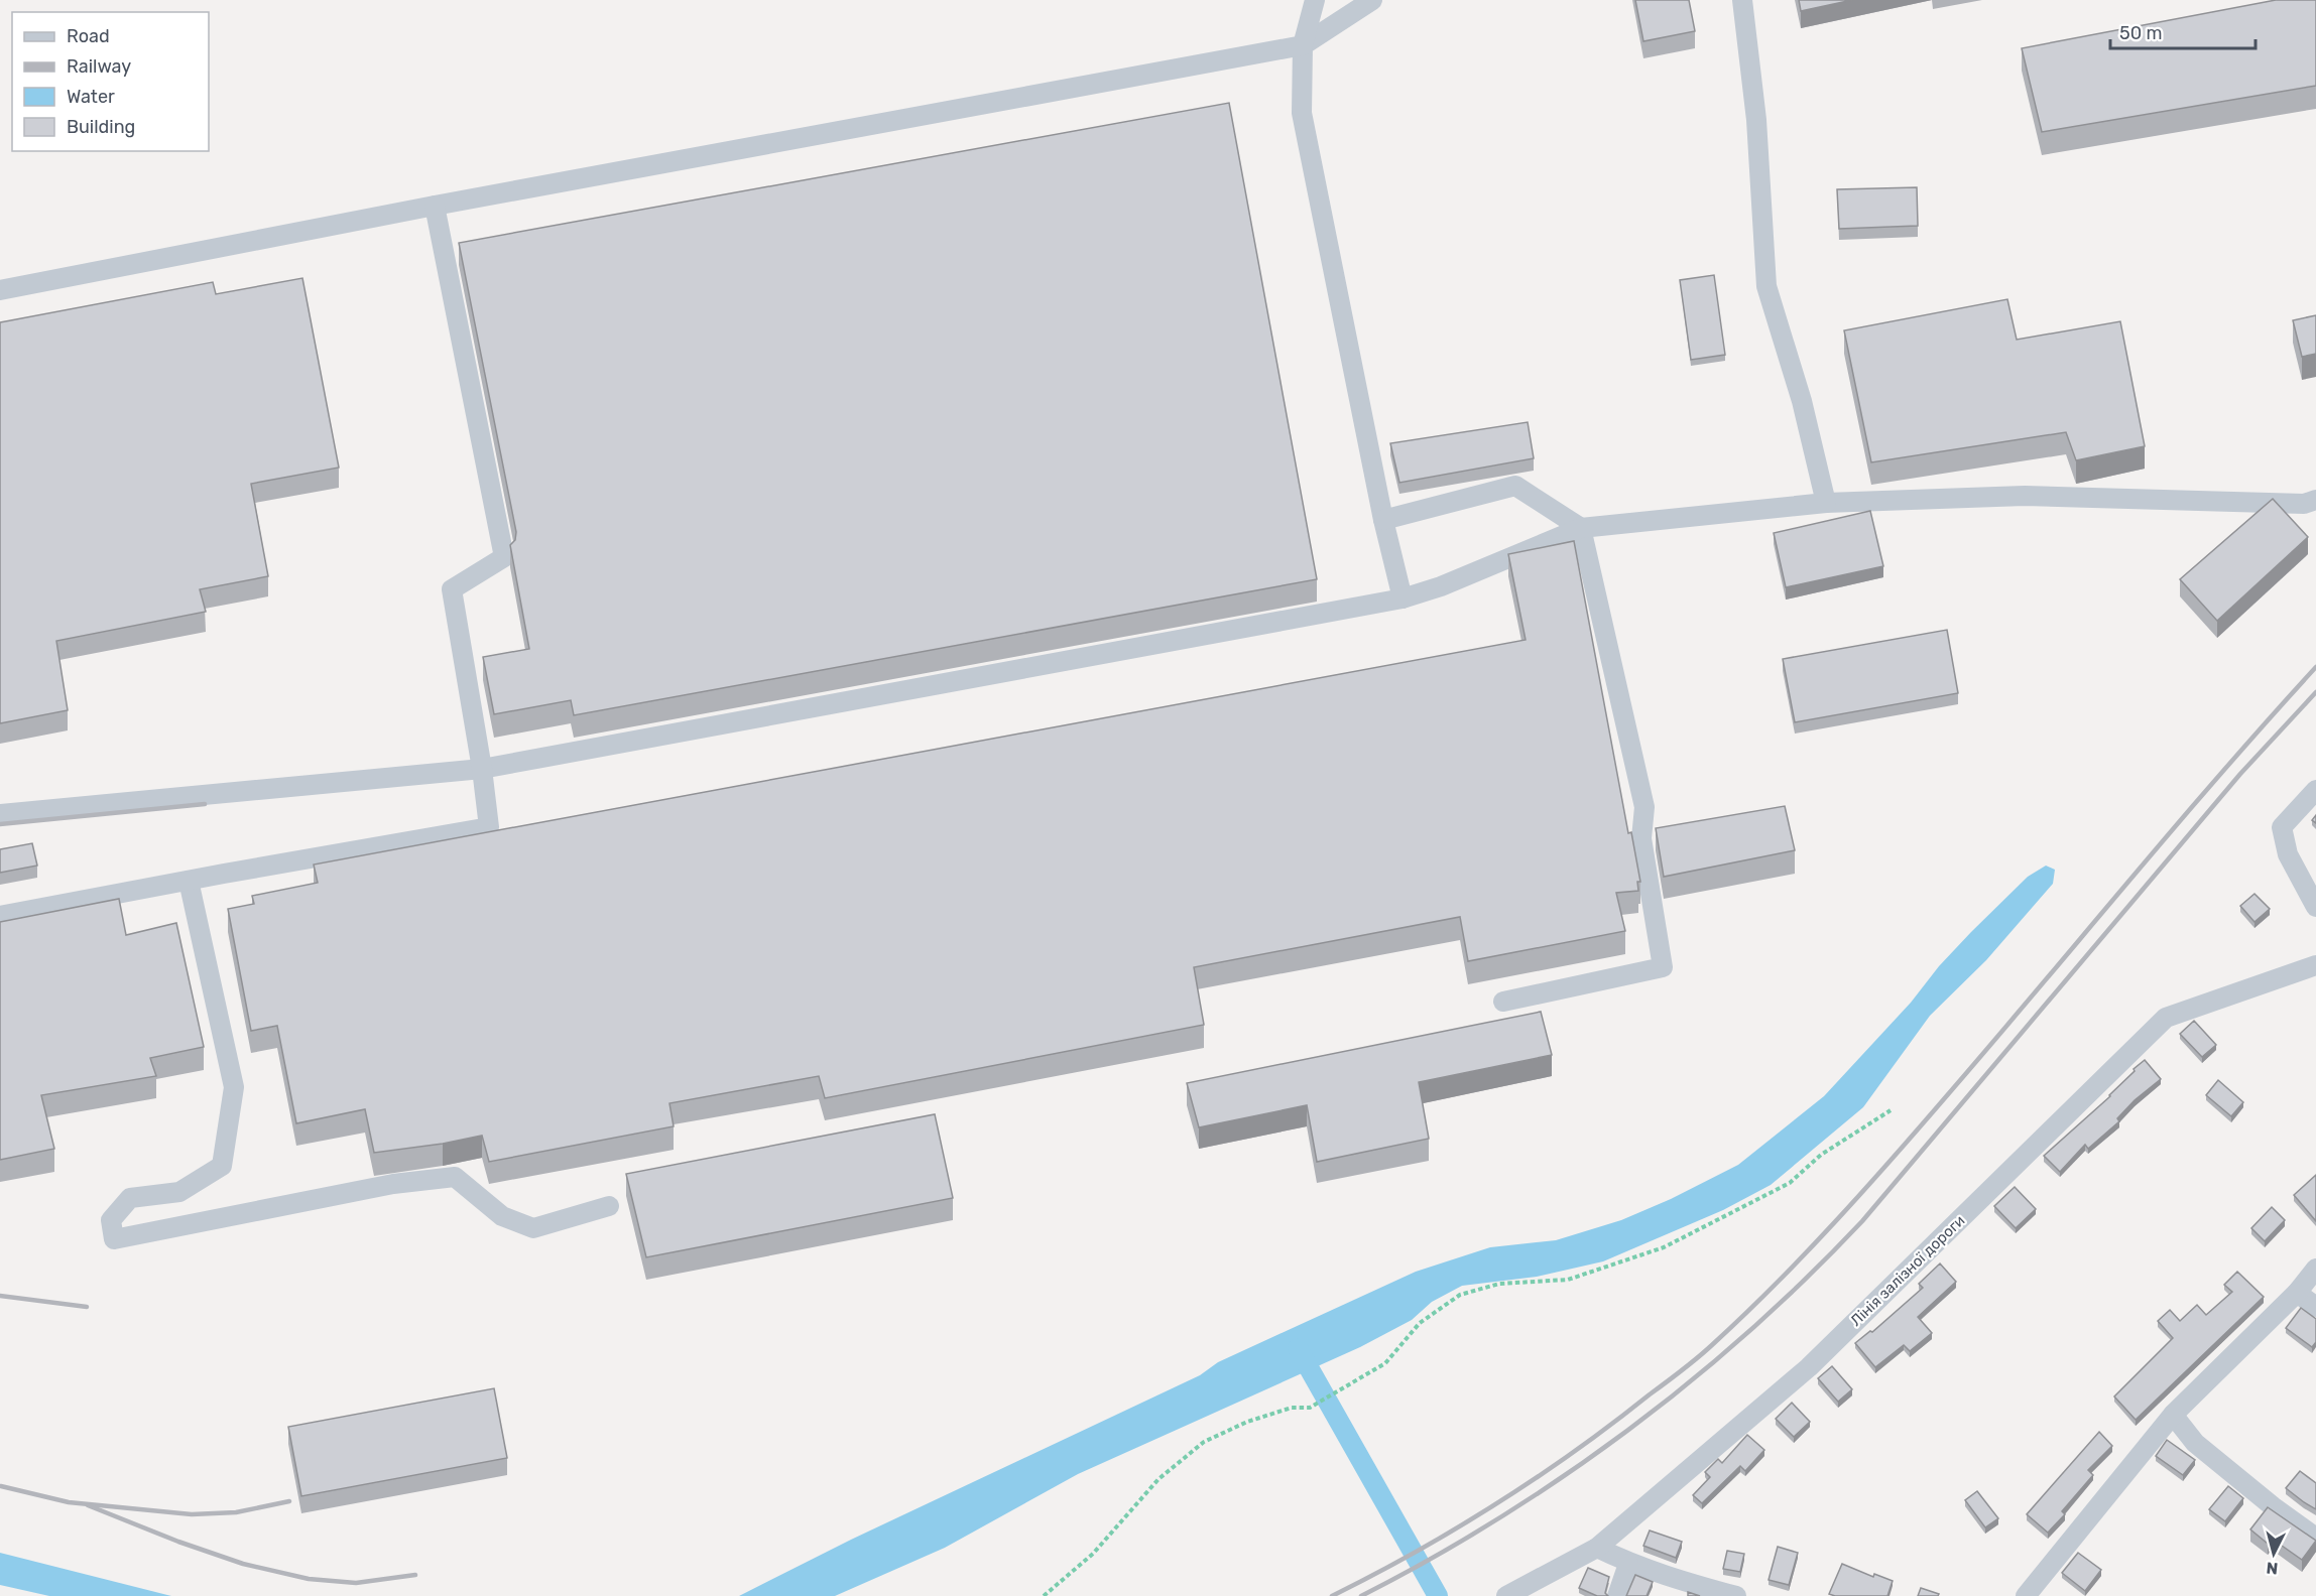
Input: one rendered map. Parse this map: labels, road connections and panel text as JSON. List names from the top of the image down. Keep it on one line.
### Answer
{"streets":{"street":["Лінія залізної дороги"]},"legend":["Road","Railway","Water","Building"],"scale_bar":"50 m","north":"bottom"}
